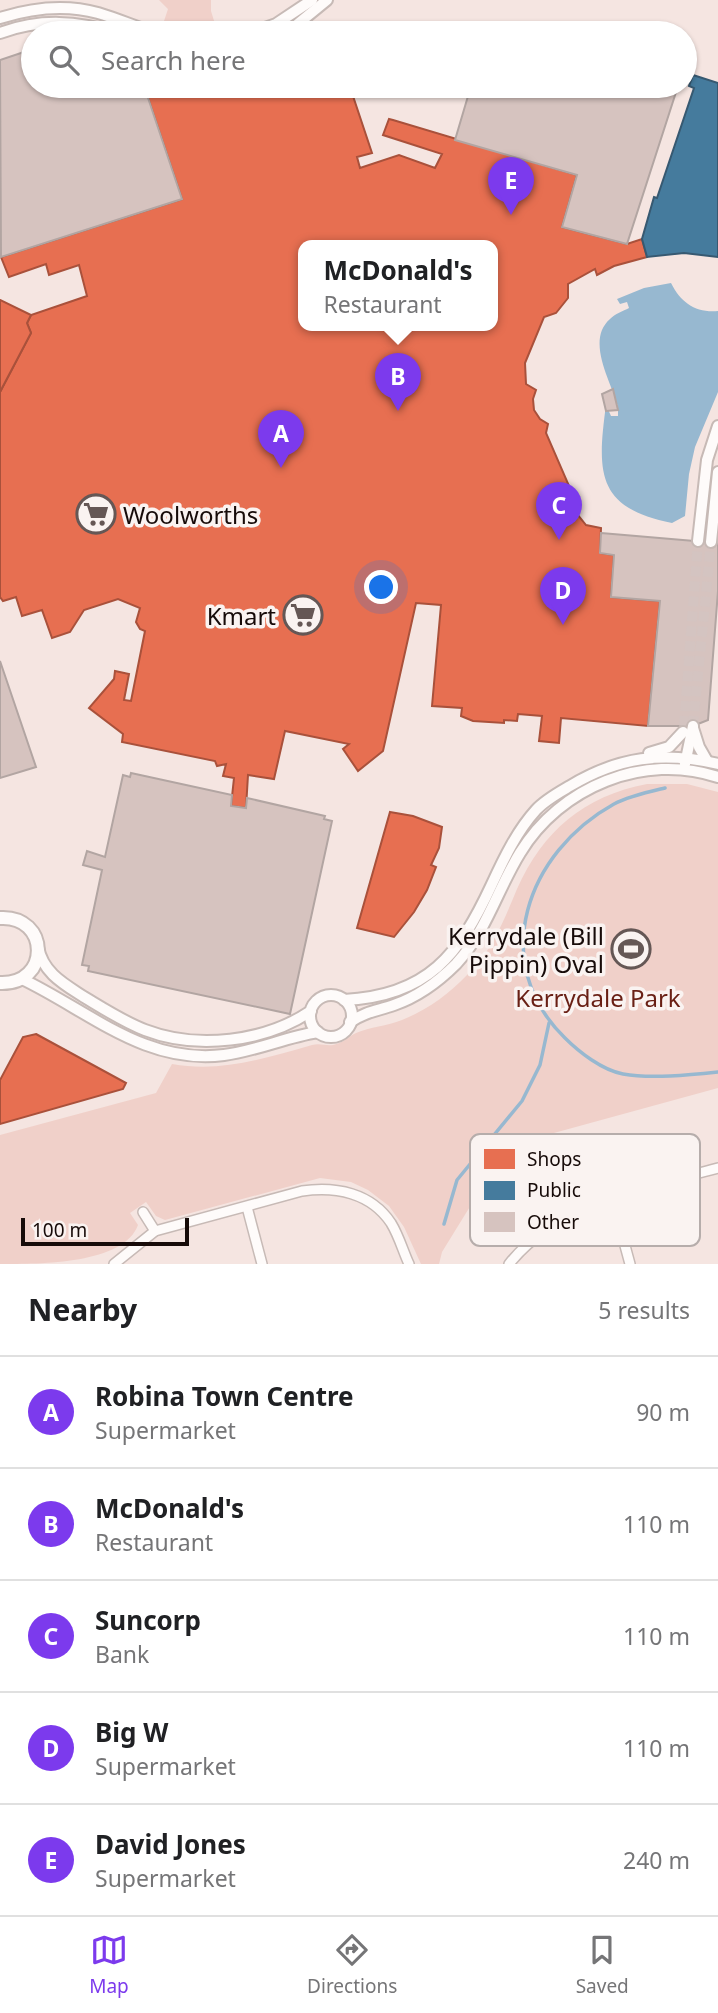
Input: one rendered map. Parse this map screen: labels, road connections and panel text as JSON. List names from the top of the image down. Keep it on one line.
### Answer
{"parks":["Kerrydale Park"],"places":{"supermarket":["Woolworths","Kmart"],"sports":["Kerrydale (Bill Pippin) Oval"]},"legend":["Shops","Public","Other"],"scale_bar":"100 m","page":{"search":"Search here","pins":["E","B","A","C","D"],"popup":["McDonald's","Restaurant"],"scale":"100 m","heading":["Nearby","5 results"],"list":[{"mark":"A","name":"Robina Town Centre","note":"Supermarket","value":"90 m"},{"mark":"B","name":"McDonald's","note":"Restaurant","value":"110 m"},{"mark":"C","name":"Suncorp","note":"Bank","value":"110 m"},{"mark":"D","name":"Big W","note":"Supermarket","value":"110 m"},{"mark":"E","name":"David Jones","note":"Supermarket","value":"240 m"}],"nav":["Map","Directions","Saved"]}}
